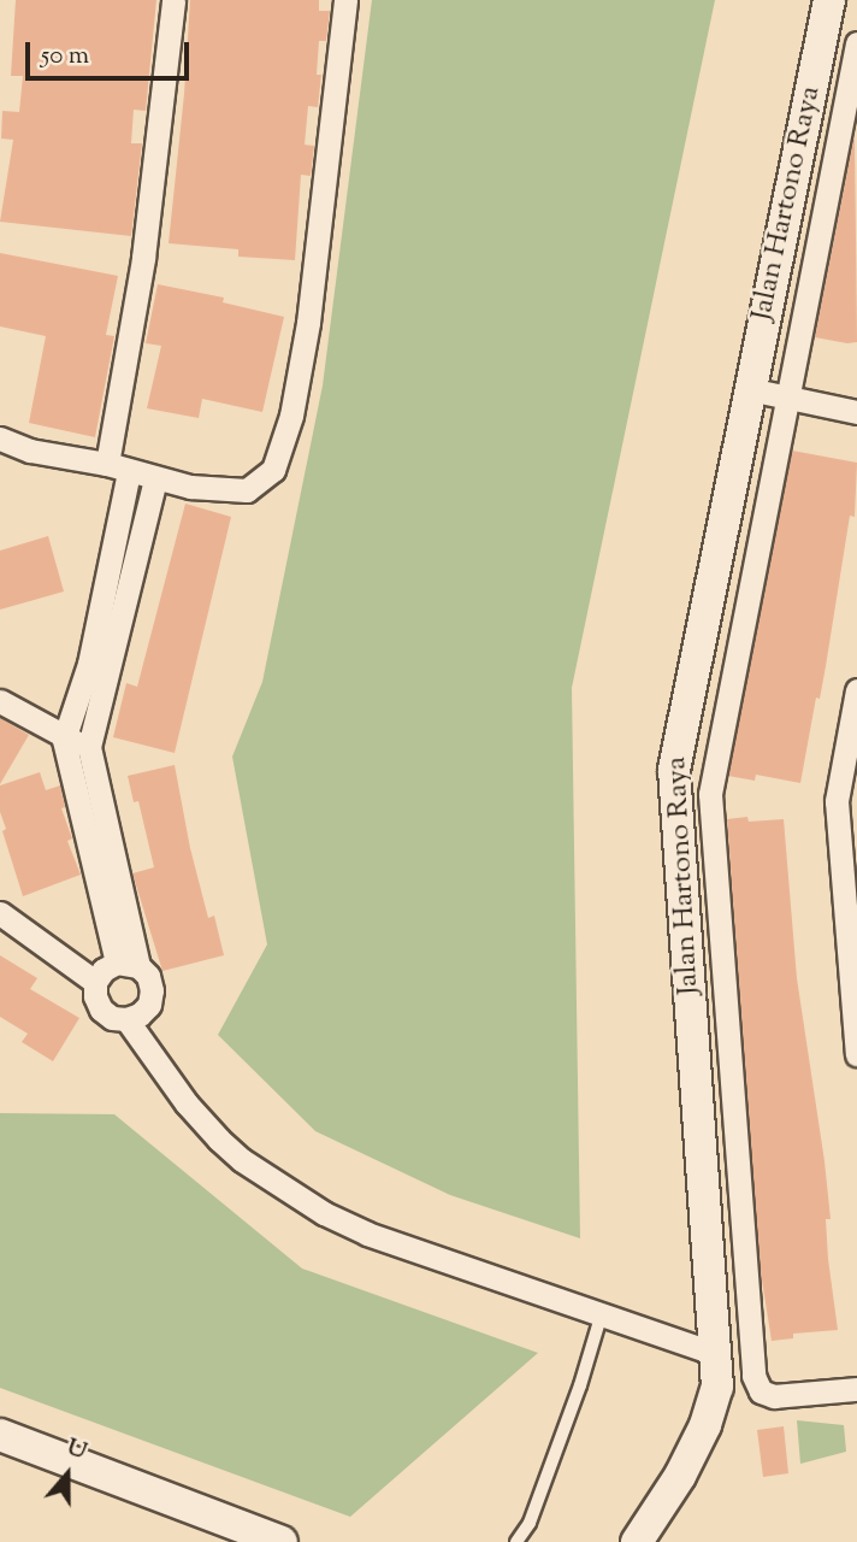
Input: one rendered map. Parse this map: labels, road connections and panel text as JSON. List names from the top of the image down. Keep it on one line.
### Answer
{"streets":{"street":["Jalan Hartono Raya"]},"scale_bar":"50 m","north":"top"}
